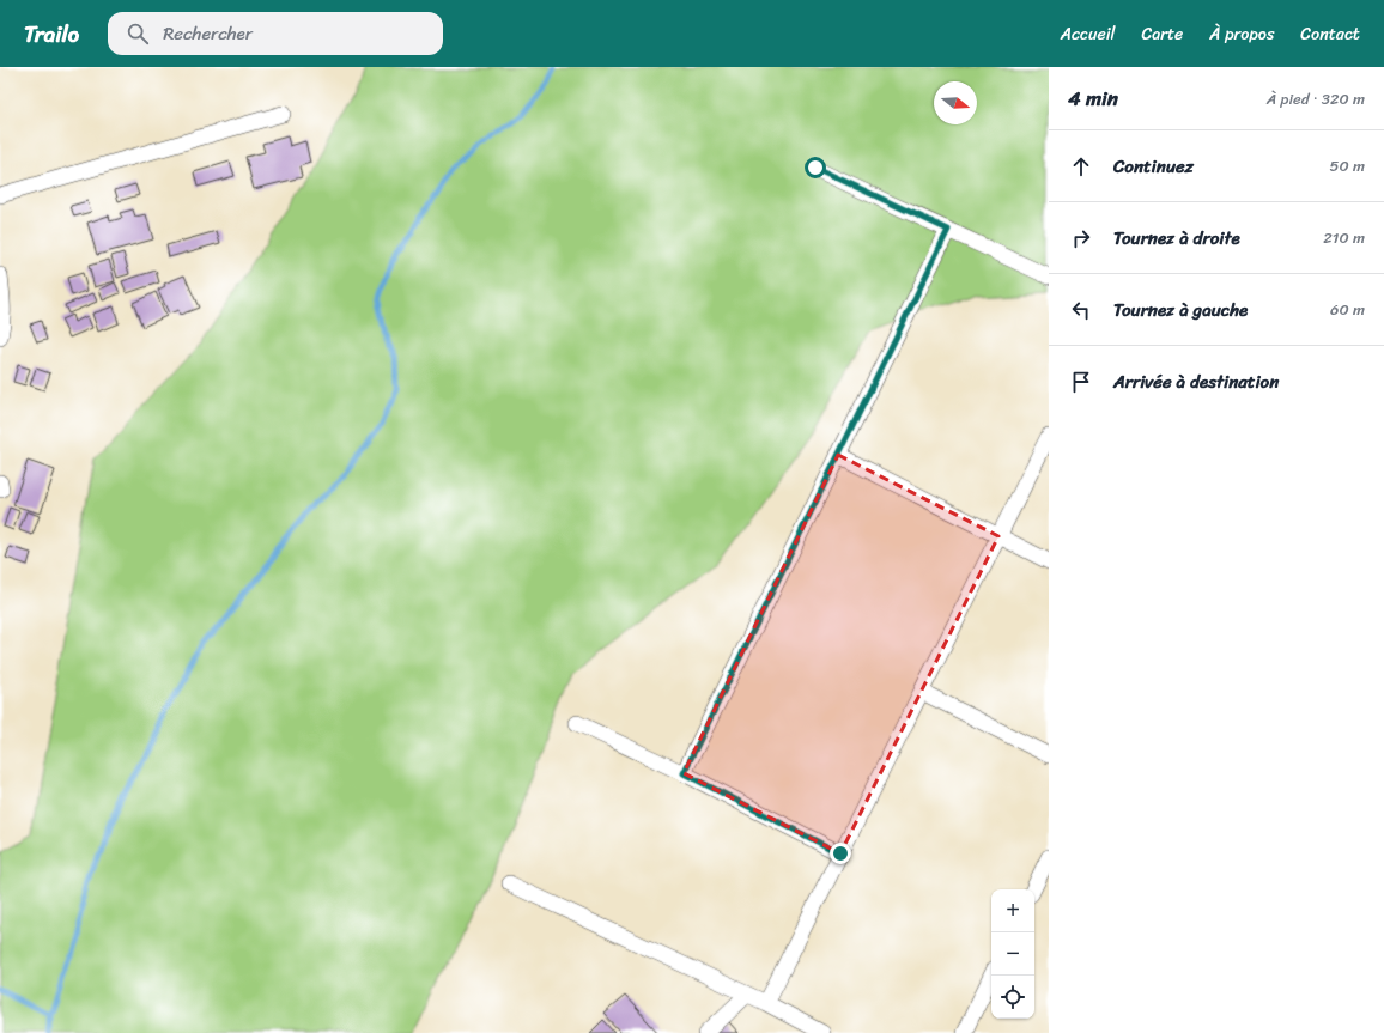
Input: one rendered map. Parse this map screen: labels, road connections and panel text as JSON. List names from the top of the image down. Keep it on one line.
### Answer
{"north":"right","page":{"header":"Trailo","search":"Rechercher","nav":["Accueil","Carte","À propos","Contact"],"heading":["4 min","À pied · 320 m"],"list":[["Continuez","50 m"],["Tournez à droite","210 m"],["Tournez à gauche","60 m"],"Arrivée à destination"],"map_buttons":["+","−"]}}
